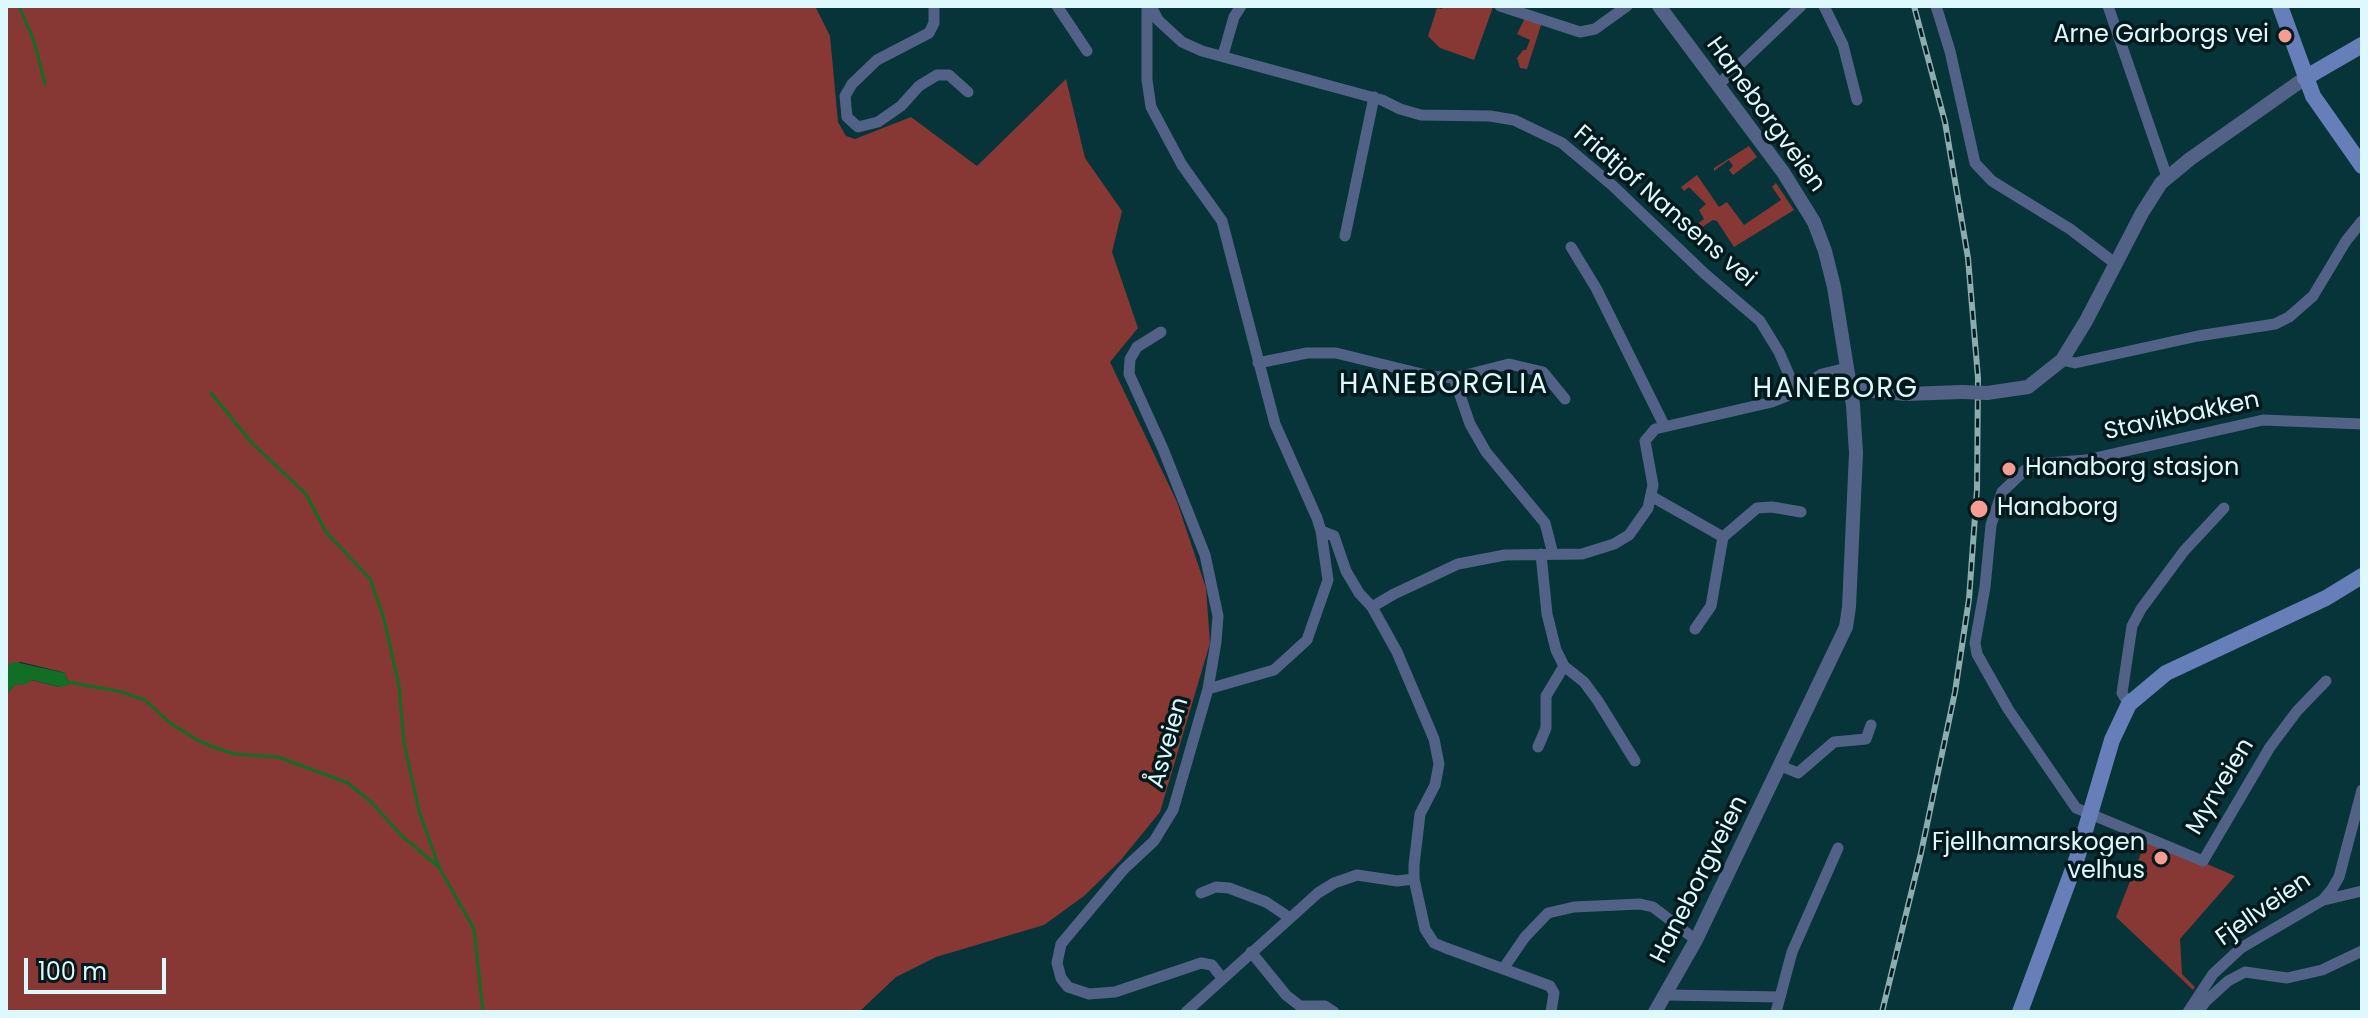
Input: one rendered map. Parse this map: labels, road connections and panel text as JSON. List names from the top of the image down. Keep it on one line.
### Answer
{"streets":{"street":["Haneborgveien","Fridtjof Nansens vei","Stavikbakken","Åsveien","Myrveien","Fjellveien"]},"crossings":[["Stavikbakken","Myrveien"]],"districts":["HANEBORGLIA","HANEBORG"],"places":["Arne Garborgs vei","Hanaborg stasjon","Hanaborg","Fjellhamarskogen velhus"],"scale_bar":"100 m"}
